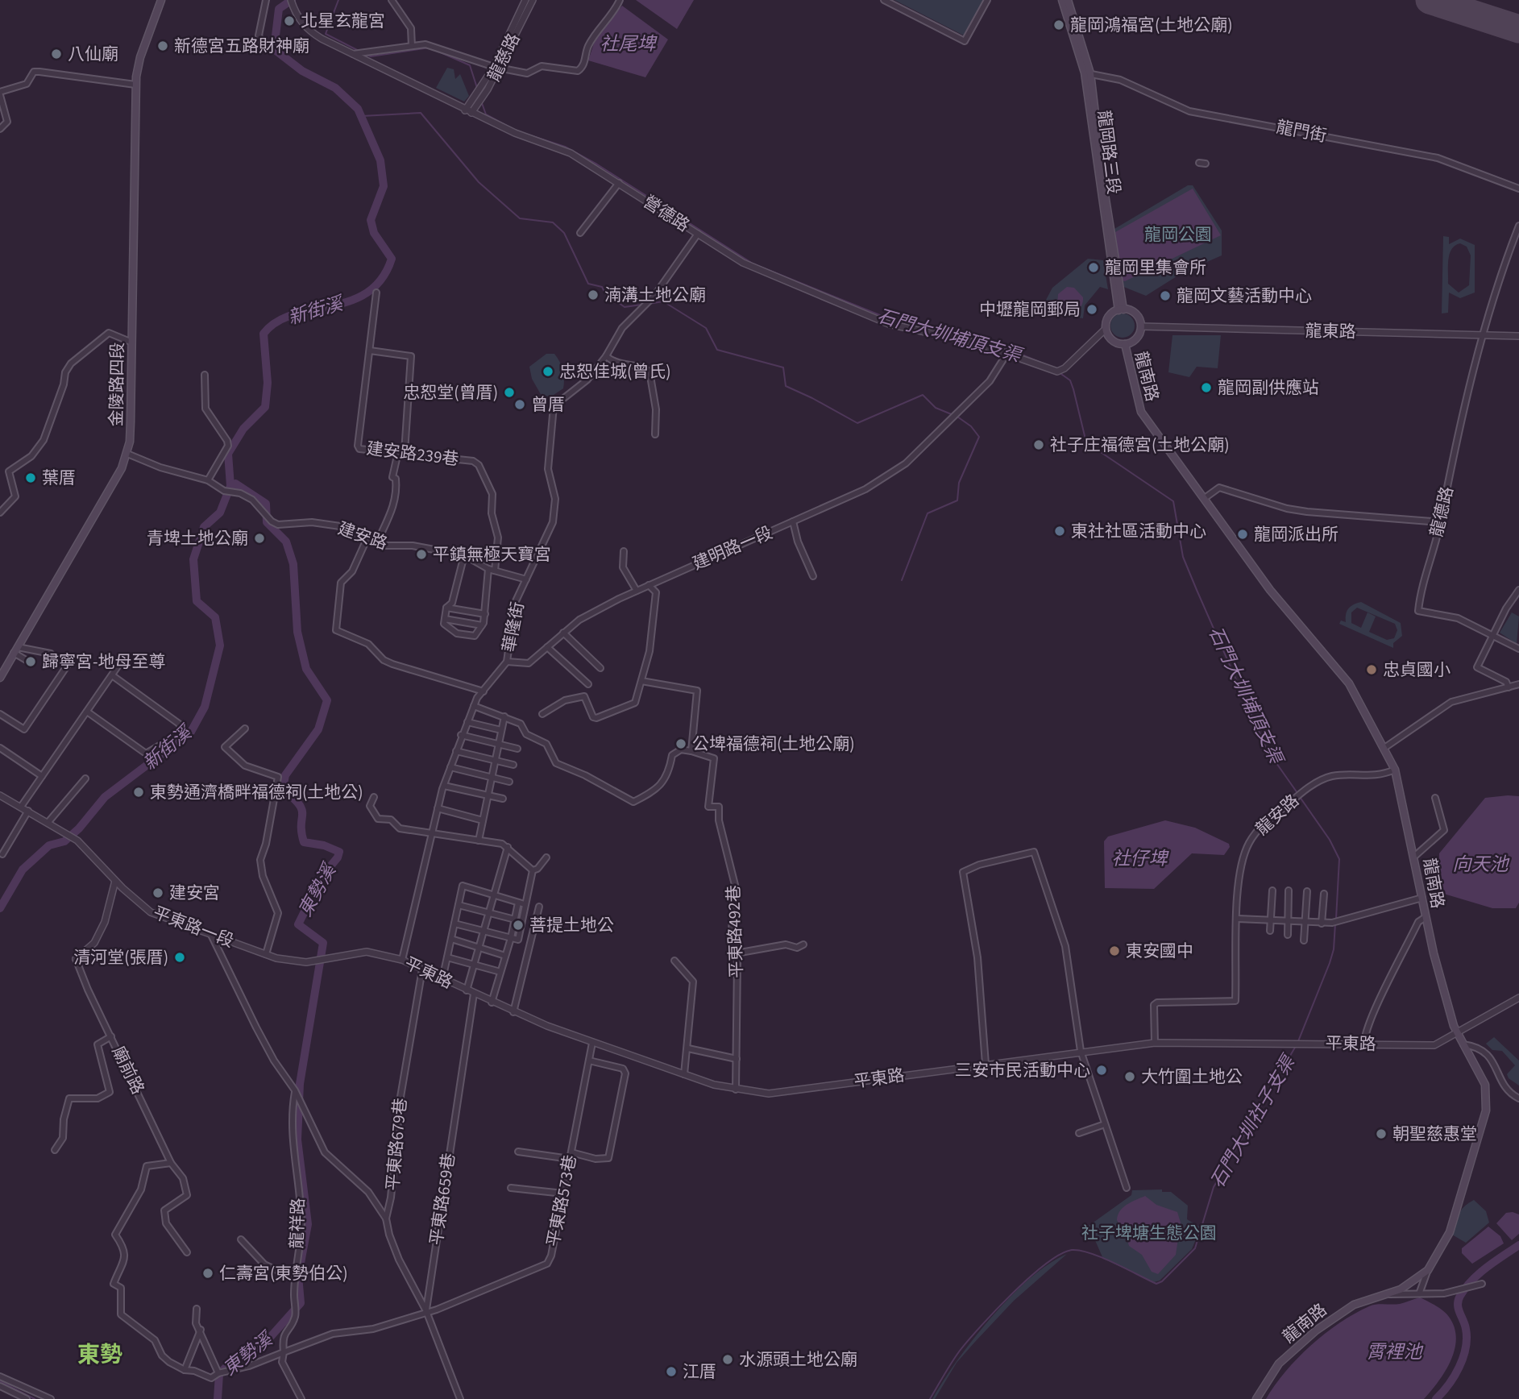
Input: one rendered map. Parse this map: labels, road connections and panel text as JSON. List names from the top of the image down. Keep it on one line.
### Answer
{"streets":{"main road":["龍岡路三段","龍南路","金陵路四段"],"street":["龍慈路","龍門街","營德路","龍東路","建安路239巷","龍德路","建安路","建明路一段","華隆街","龍安路","平東路一段","平東路492巷","平東路","廟前路","平東路679巷","平東路659巷","平東路573巷","龍祥路"]},"crossings":[["龍慈路","營德路"],["龍門街","龍岡路三段"],["龍岡路三段","營德路"],["龍岡路三段","龍東路"],["龍岡路三段","龍南路"],["營德路","龍東路"],["營德路","龍南路"],["營德路","建明路一段"],["營德路","華隆街"],["龍東路","龍南路"],["龍東路","龍德路"],["龍南路","龍安路"],["龍南路","平東路"],["建安路239巷","建安路"],["建安路","華隆街"],["建明路一段","華隆街"],["華隆街","平東路"],["龍安路","平東路"],["平東路一段","平東路"],["平東路一段","廟前路"],["平東路492巷","平東路"],["平東路","平東路679巷"],["平東路","平東路659巷"],["平東路","平東路573巷"],["平東路679巷","平東路659巷"],["平東路679巷","平東路573巷"],["平東路659巷","平東路573巷"]],"districts":["東勢"],"water":["社尾埤","新街溪","石門大圳埔頂支渠","社仔埤","向天池","東勢溪","石門大圳社子支渠","霄裡池"],"parks":["龍岡公園","社子埤塘生態公園"],"places":["北星玄龍宮","龍岡鴻福宮(土地公廟)","新德宮五路財神廟","八仙廟","龍岡里集會所","湳溝土地公廟","龍岡文藝活動中心","中壢龍岡郵局","忠恕佳城(曾氏)","龍岡副供應站","忠恕堂(曾厝)","曾厝","社子庄福德宮(土地公廟)","葉厝","東社社區活動中心","龍岡派出所","青埤土地公廟","平鎮無極天寶宮","歸寧宮-地母至尊","忠貞國小","公埤福德祠(土地公廟)","東勢通濟橋畔福德祠(土地公)","建安宮","菩提土地公","東安國中","清河堂(張厝)","三安市民活動中心","大竹圍土地公","朝聖慈惠堂","仁壽宮(東勢伯公)","水源頭土地公廟","江厝"]}
